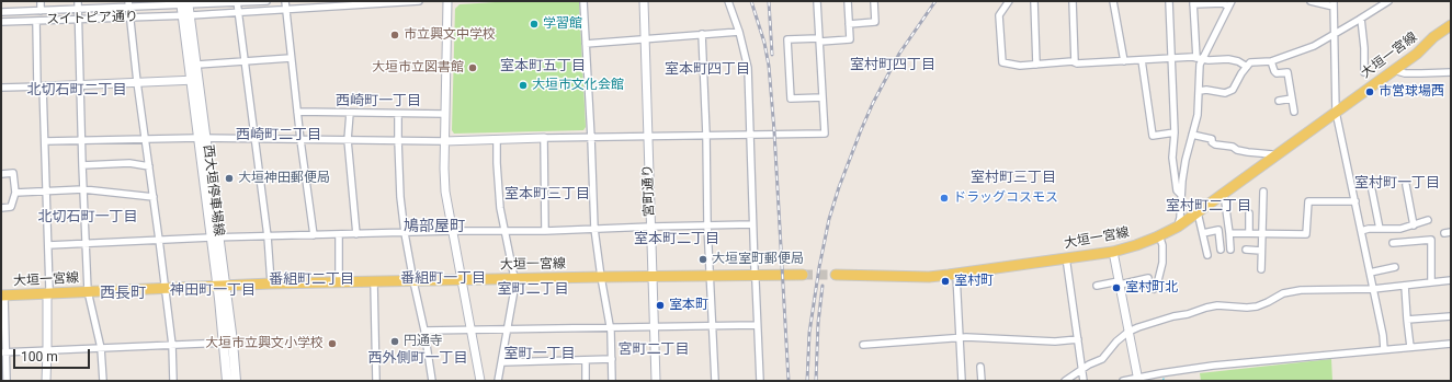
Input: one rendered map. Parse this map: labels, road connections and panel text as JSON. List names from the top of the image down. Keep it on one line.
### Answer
{"streets":{"main road":["大垣一宮線","西大垣停車場線"],"street":["スイトピア通り","宮町通り"]},"crossings":[["スイトピア通り","西大垣停車場線"],["大垣一宮線","西大垣停車場線"],["大垣一宮線","宮町通り"]],"districts":["室村町四丁目","室本町五丁目","室本町四丁目","北切石町二丁目","西崎町一丁目","西崎町二丁目","室村町三丁目","室村町一丁目","室本町三丁目","室村町二丁目","北切石町一丁目","鳩部屋町","室本町二丁目","番組町一丁目","番組町二丁目","室町二丁目","神田町一丁目","西長町","宮町二丁目","室町一丁目","西外側町一丁目"],"places":["学習館","市立興文中学校","大垣市立図書館","大垣市文化会館","市営球場西","大垣神田郵便局","ドラッグコスモス","大垣室町郵便局","室村町","室村町北","室本町","円通寺","大垣市立興文小学校"],"scale_bar":"100 m"}
